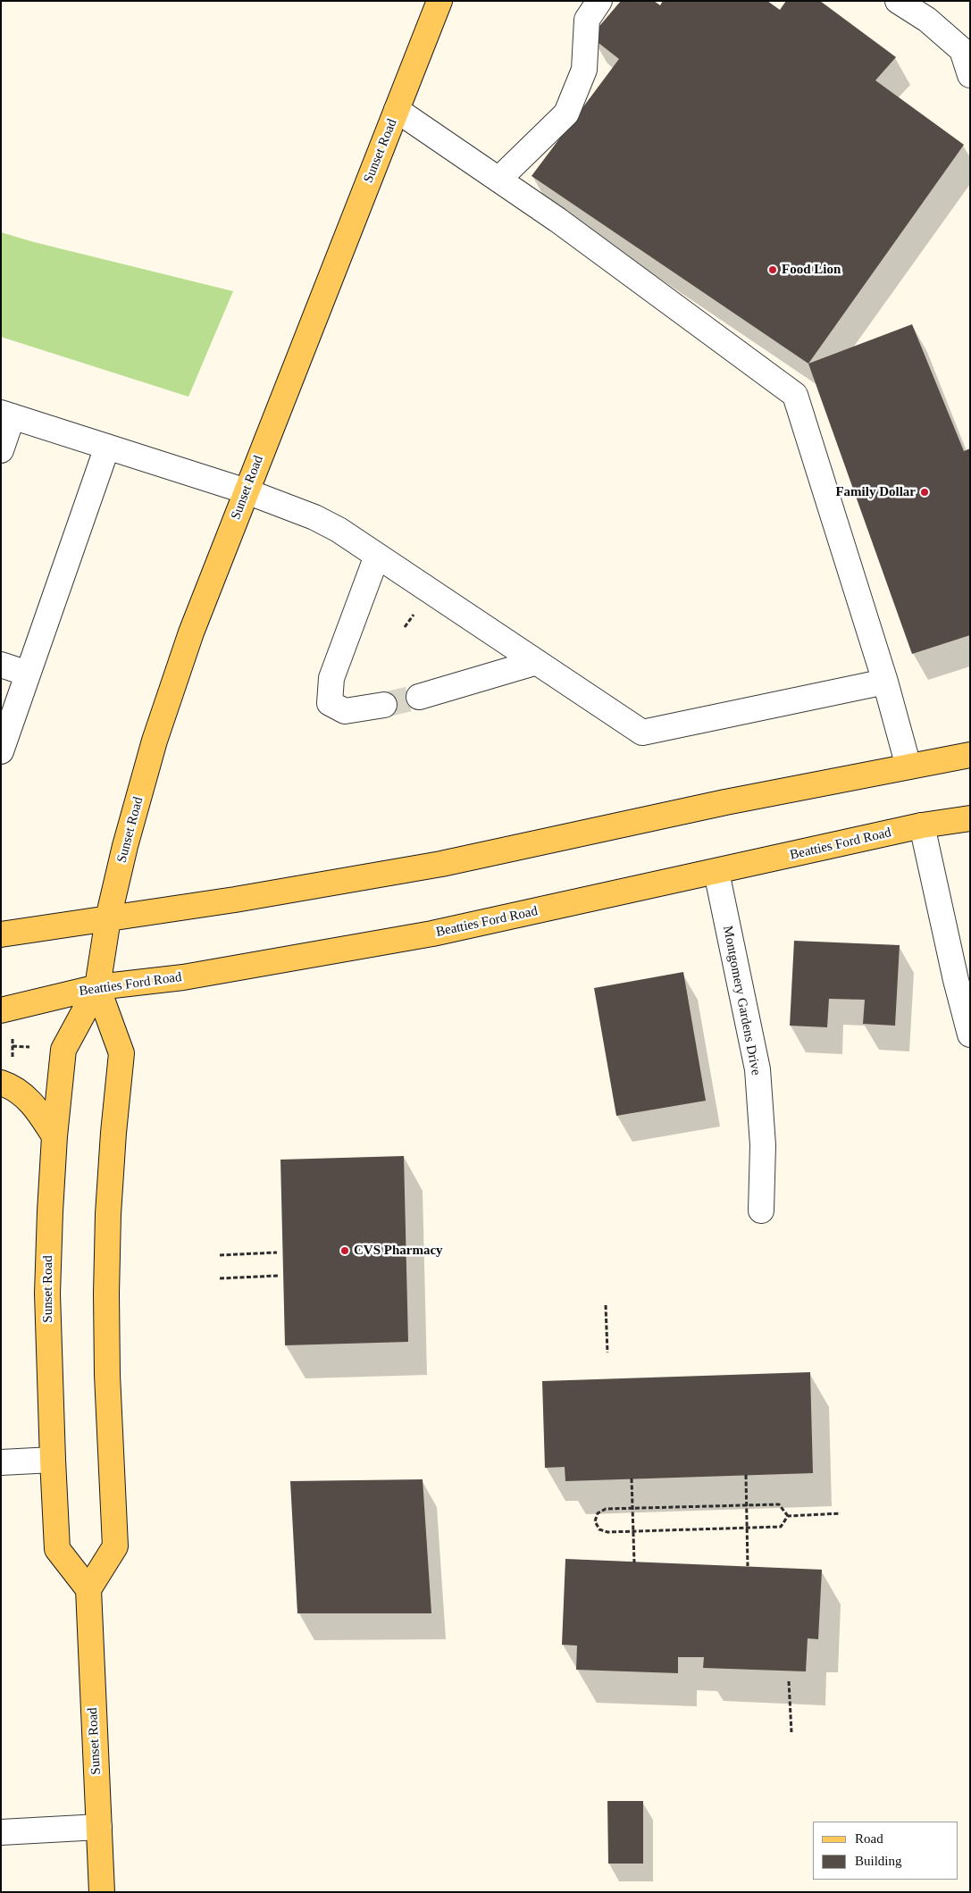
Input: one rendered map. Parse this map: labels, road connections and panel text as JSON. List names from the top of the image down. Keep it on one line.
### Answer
{"streets":{"main road":["Sunset Road","Beatties Ford Road"],"street":["Montgomery Gardens Drive"]},"crossings":[["Sunset Road","Beatties Ford Road"],["Beatties Ford Road","Montgomery Gardens Drive"]],"places":["Food Lion","Family Dollar","CVS Pharmacy"],"legend":["Road","Building"]}
